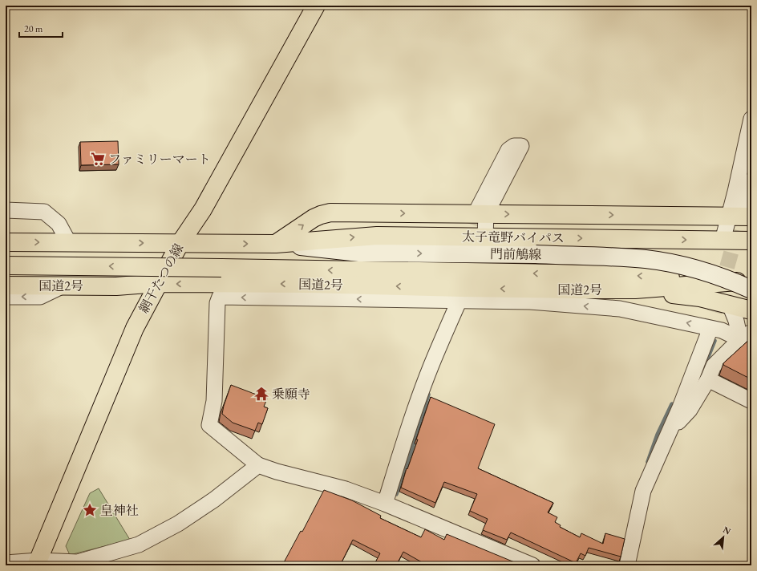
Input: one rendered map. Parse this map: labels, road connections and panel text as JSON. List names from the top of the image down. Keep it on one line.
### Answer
{"streets":{"main road":["太子竜野バイパス","門前鵤線","網干たつの線","国道2号"]},"crossings":[["太子竜野バイパス","門前鵤線"],["網干たつの線","国道2号"]],"places":{"supermarket":["ファミリーマート"],"temple":["乗願寺"],"place":["皇神社"]},"scale_bar":"20 m","north":"top right"}
